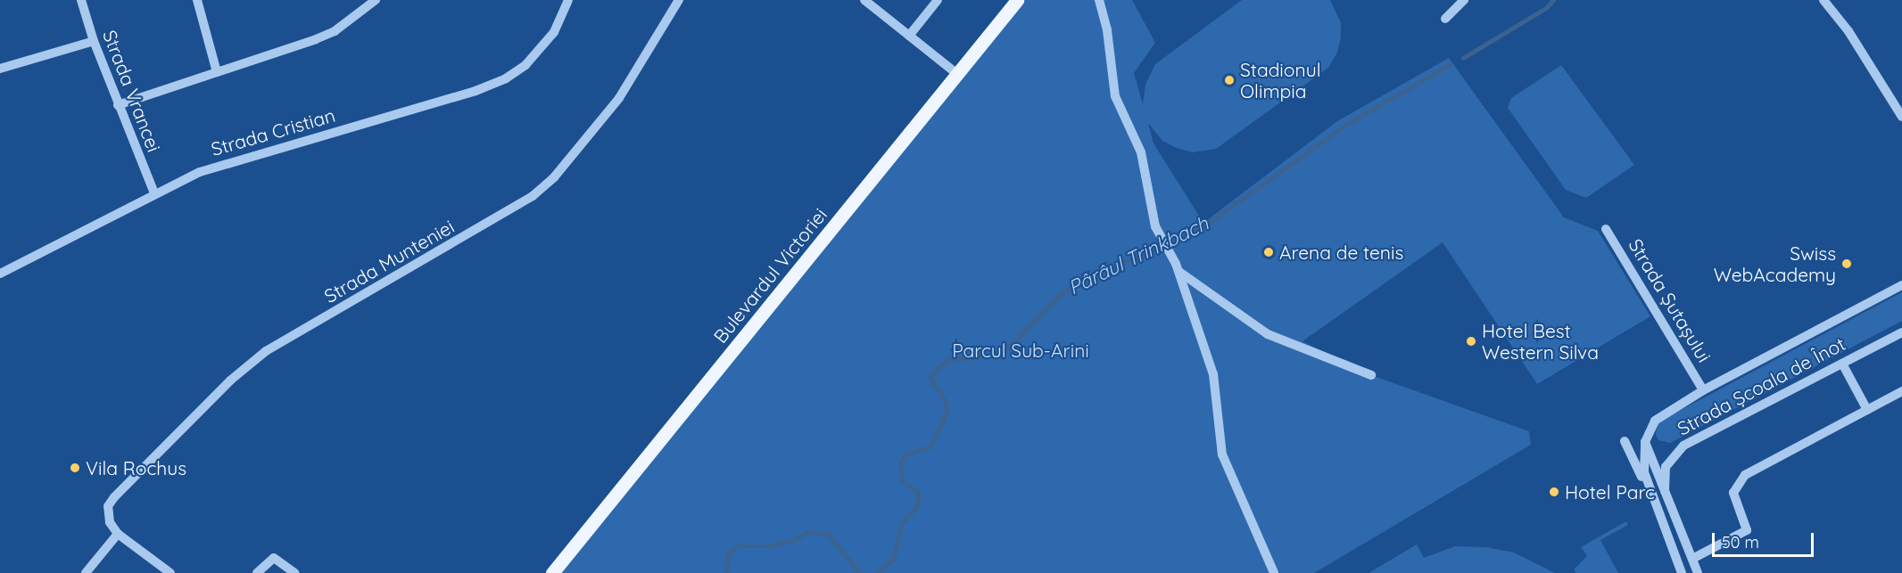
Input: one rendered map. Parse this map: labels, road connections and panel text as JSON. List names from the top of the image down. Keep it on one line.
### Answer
{"streets":{"main road":["Bulevardul Victoriei"],"street":["Strada Vrancei","Strada Cristian","Strada Munteniei","Strada Șutașului","Strada Școala de Înot"]},"crossings":[["Strada Vrancei","Strada Cristian"],["Strada Șutașului","Strada Școala de Înot"]],"water":["Pârâul Trinkbach"],"parks":["Parcul Sub-Arini"],"places":["Stadionul Olimpia","Arena de tenis","Swiss WebAcademy","Hotel Best Western Silva","Vila Rochus","Hotel Parc"],"scale_bar":"50 m"}
